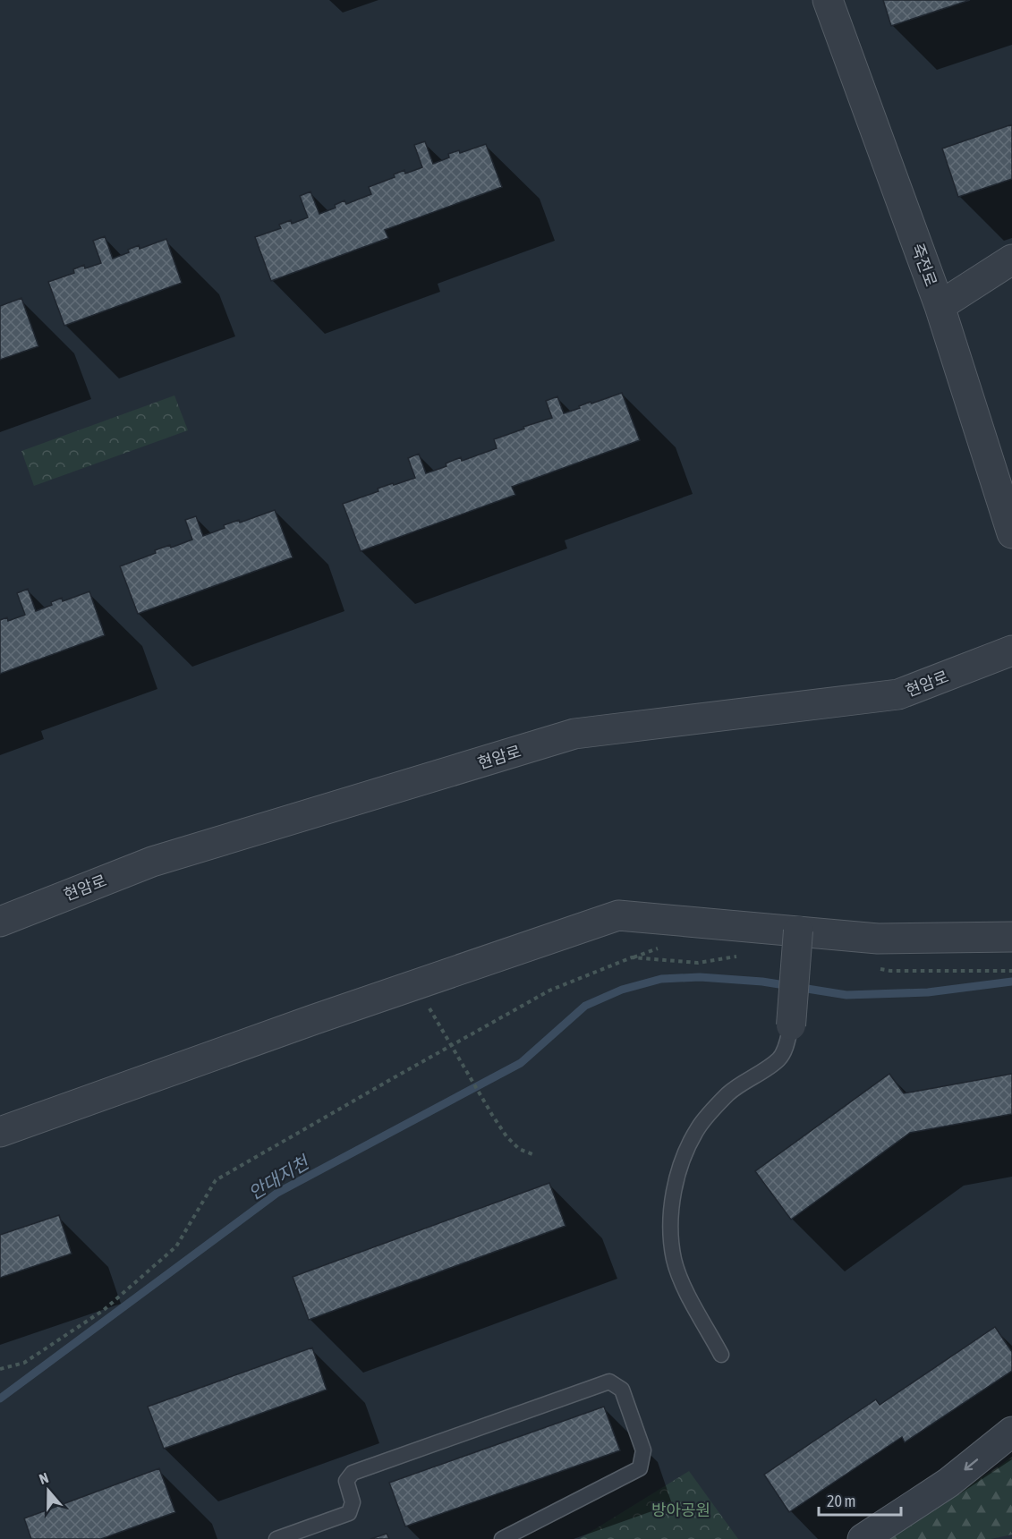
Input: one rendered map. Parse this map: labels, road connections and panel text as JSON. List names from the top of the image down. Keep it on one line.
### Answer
{"streets":{"street":["죽전로","현암로"]},"water":["안대지천"],"parks":["방아공원"],"scale_bar":"20 m","north":"top"}
